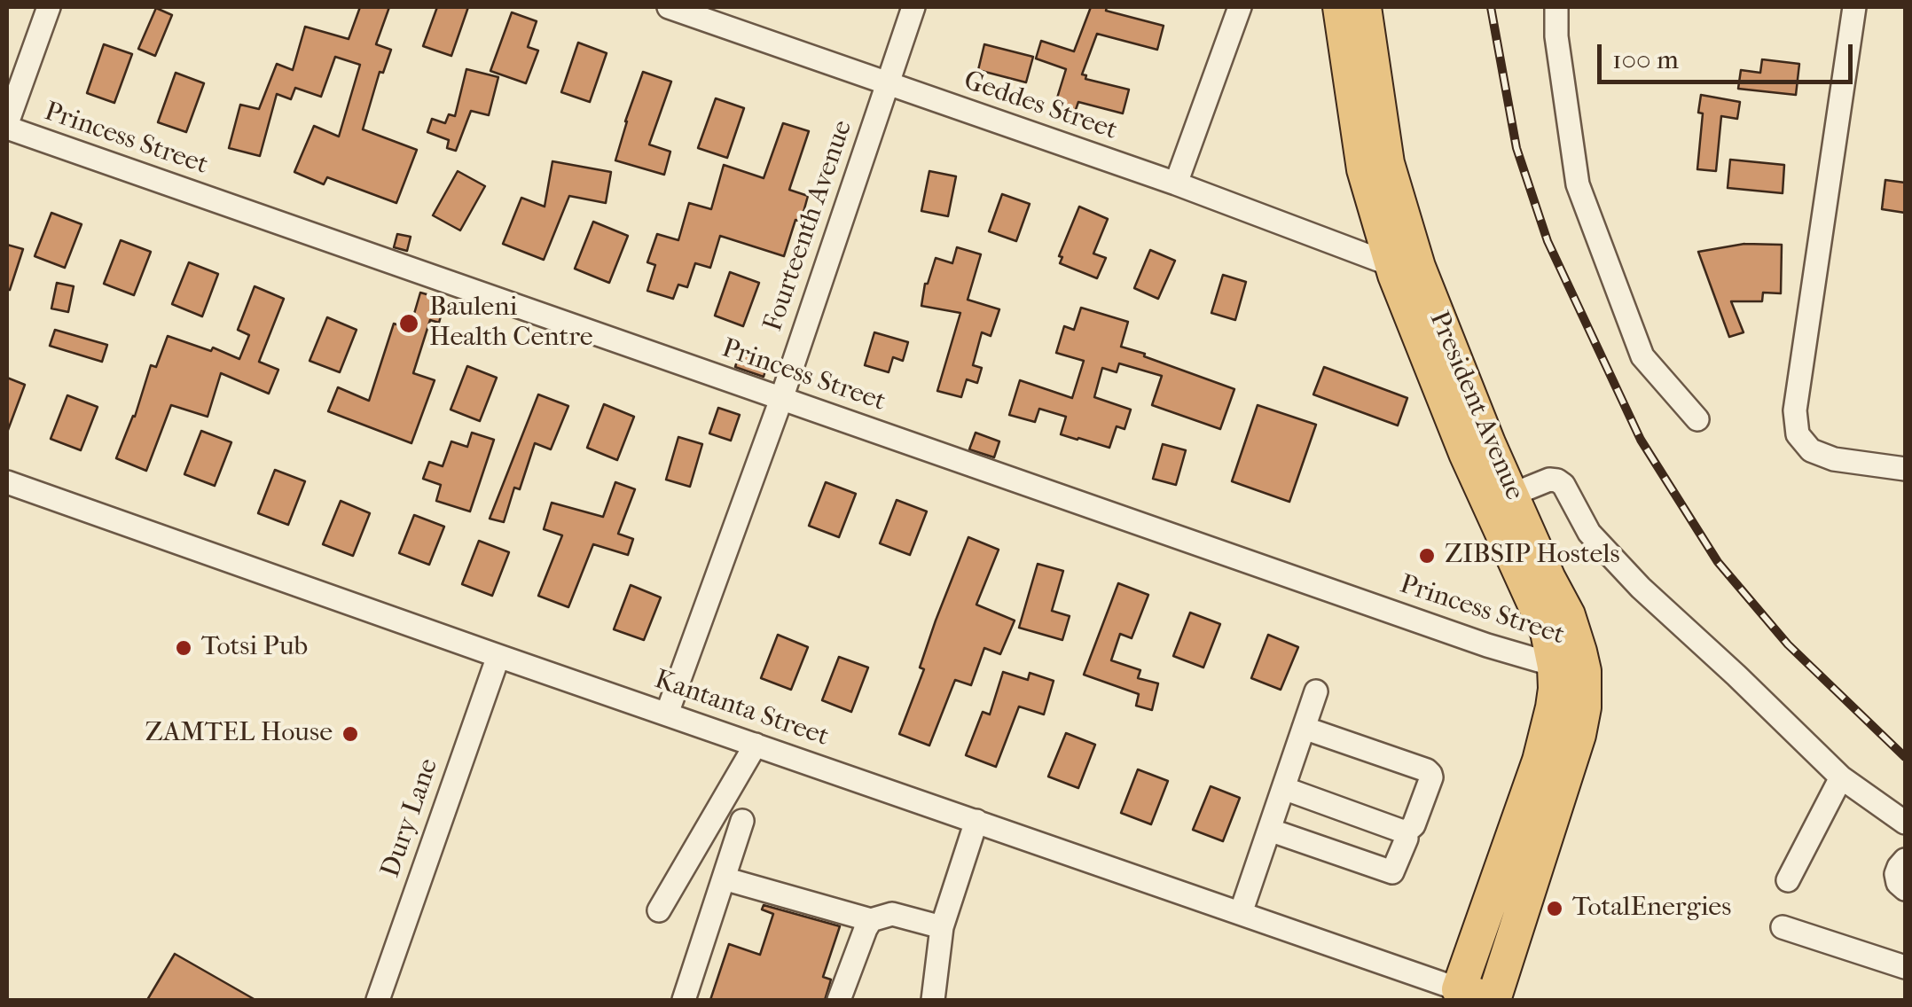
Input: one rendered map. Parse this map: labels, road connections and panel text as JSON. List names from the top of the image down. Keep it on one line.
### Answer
{"streets":{"highway":["President Avenue"],"street":["Geddes Street","Princess Street","Fourteenth Avenue","Kantanta Street","Dury Lane"]},"crossings":[["Geddes Street","Fourteenth Avenue"],["Geddes Street","President Avenue"],["Princess Street","Fourteenth Avenue"],["Princess Street","President Avenue"],["Fourteenth Avenue","Kantanta Street"],["President Avenue","Kantanta Street"],["Kantanta Street","Dury Lane"]],"places":["Bauleni Health Centre","ZIBSIP Hostels","Totsi Pub","ZAMTEL House","TotalEnergies"],"scale_bar":"100 m"}
